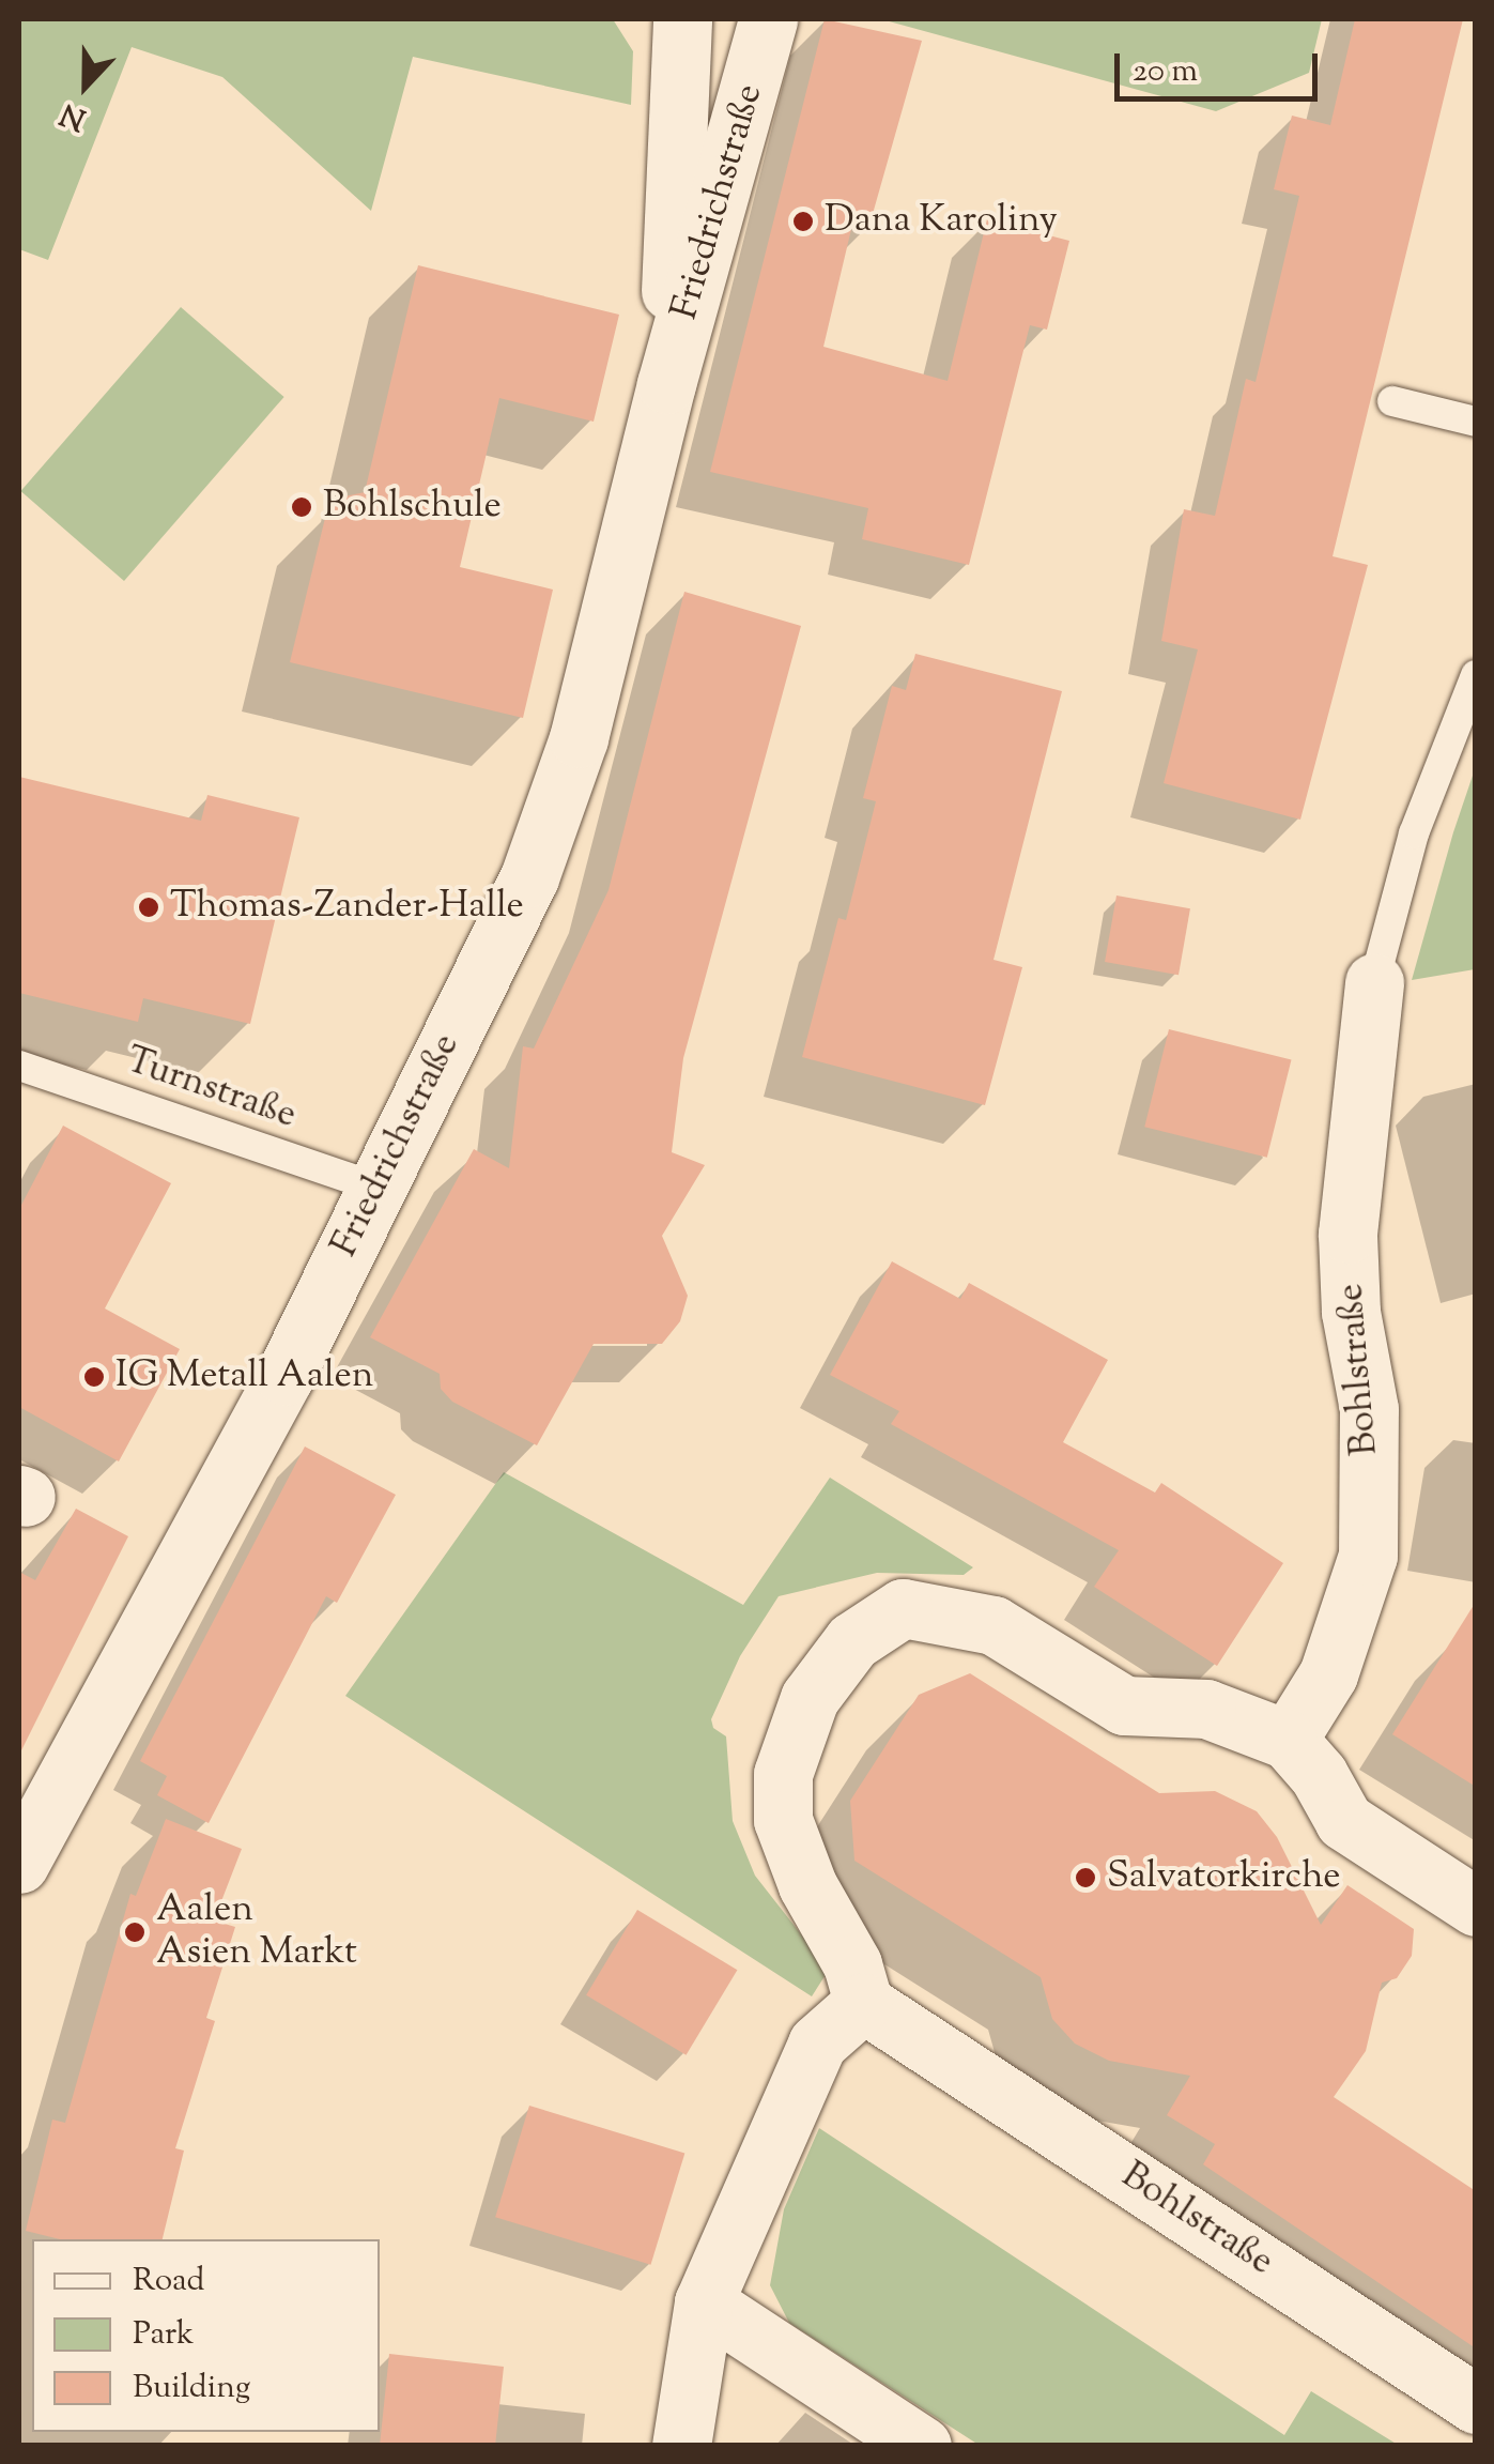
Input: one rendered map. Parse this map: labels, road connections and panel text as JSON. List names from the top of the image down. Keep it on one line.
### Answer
{"streets":{"street":["Friedrichstraße","Bohlstraße"],"lane":["Turnstraße"]},"crossings":[["Friedrichstraße","Turnstraße"]],"places":["Dana Karoliny","Bohlschule","Thomas-Zander-Halle","IG Metall Aalen","Salvatorkirche","Aalen Asien Markt"],"legend":["Road","Park","Building"],"scale_bar":"20 m","north":"bottom"}
